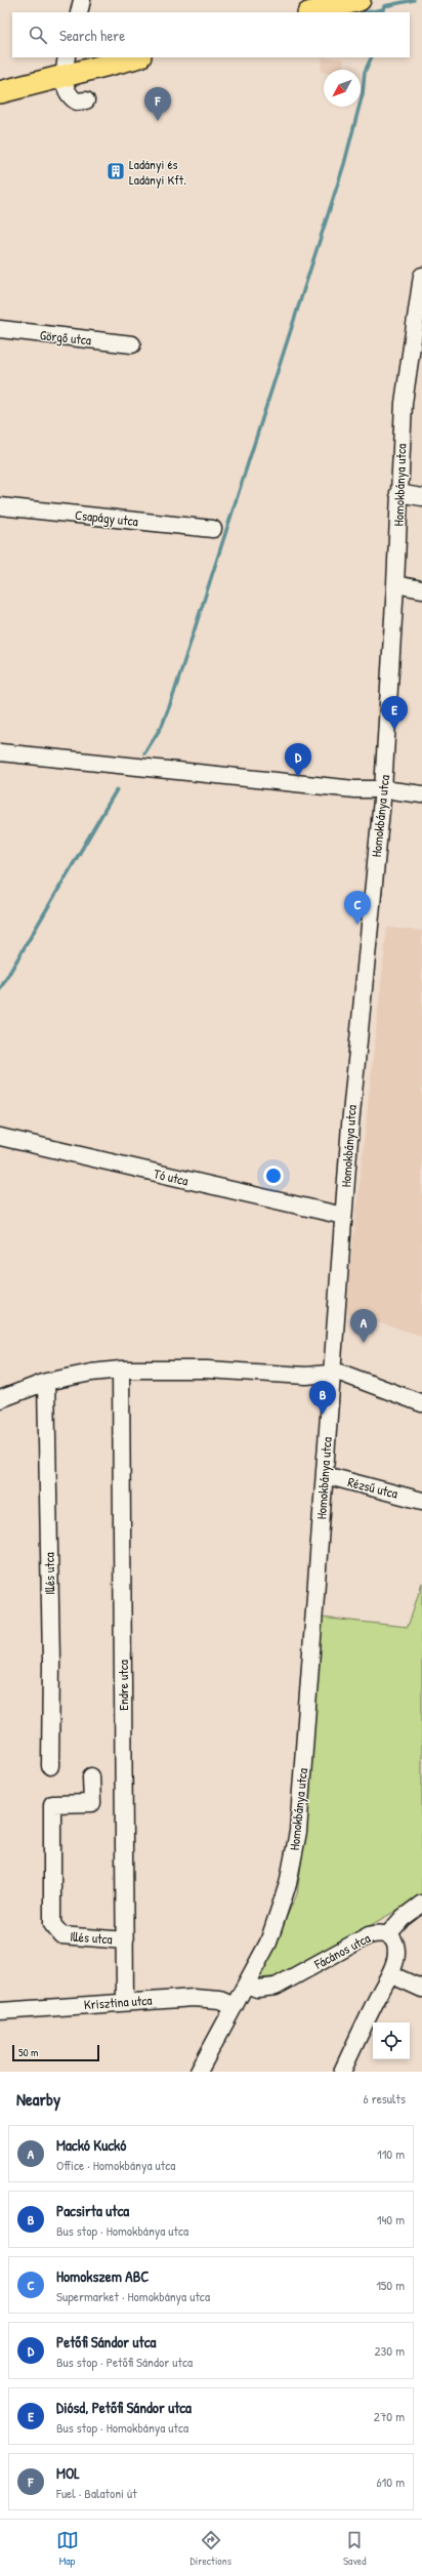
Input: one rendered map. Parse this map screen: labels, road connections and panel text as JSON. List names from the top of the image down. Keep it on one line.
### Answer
{"streets":{"street":["Görgő utca","Homokbánya utca","Csapágy utca","Tó utca","Rézsű utca","Illés utca","Endre utca","Fácános utca","Krisztina utca"]},"crossings":[["Homokbánya utca","Tó utca"],["Homokbánya utca","Rézsű utca"],["Homokbánya utca","Fácános utca"],["Homokbánya utca","Krisztina utca"],["Illés utca","Endre utca"],["Endre utca","Krisztina utca"]],"places":{"building":["Ladányi és Ladányi Kft."]},"scale_bar":"50 m","north":"bottom left","page":{"search":"Search here","pins":["F","E","D","C","A","B"],"scale":"50 m","heading":["Nearby","6 results"],"list":[{"mark":"A","name":"Mackó Kuckó","note":"Office · Homokbánya utca","value":"110 m"},{"mark":"B","name":"Pacsirta utca","note":"Bus stop · Homokbánya utca","value":"140 m"},{"mark":"C","name":"Homokszem ABC","note":"Supermarket · Homokbánya utca","value":"150 m"},{"mark":"D","name":"Petőfi Sándor utca","note":"Bus stop · Petőfi Sándor utca","value":"230 m"},{"mark":"E","name":"Diósd, Petőfi Sándor utca","note":"Bus stop · Homokbánya utca","value":"270 m"},{"mark":"F","name":"MOL","note":"Fuel · Balatoni út","value":"610 m"}],"nav":["Map","Directions","Saved"]}}
